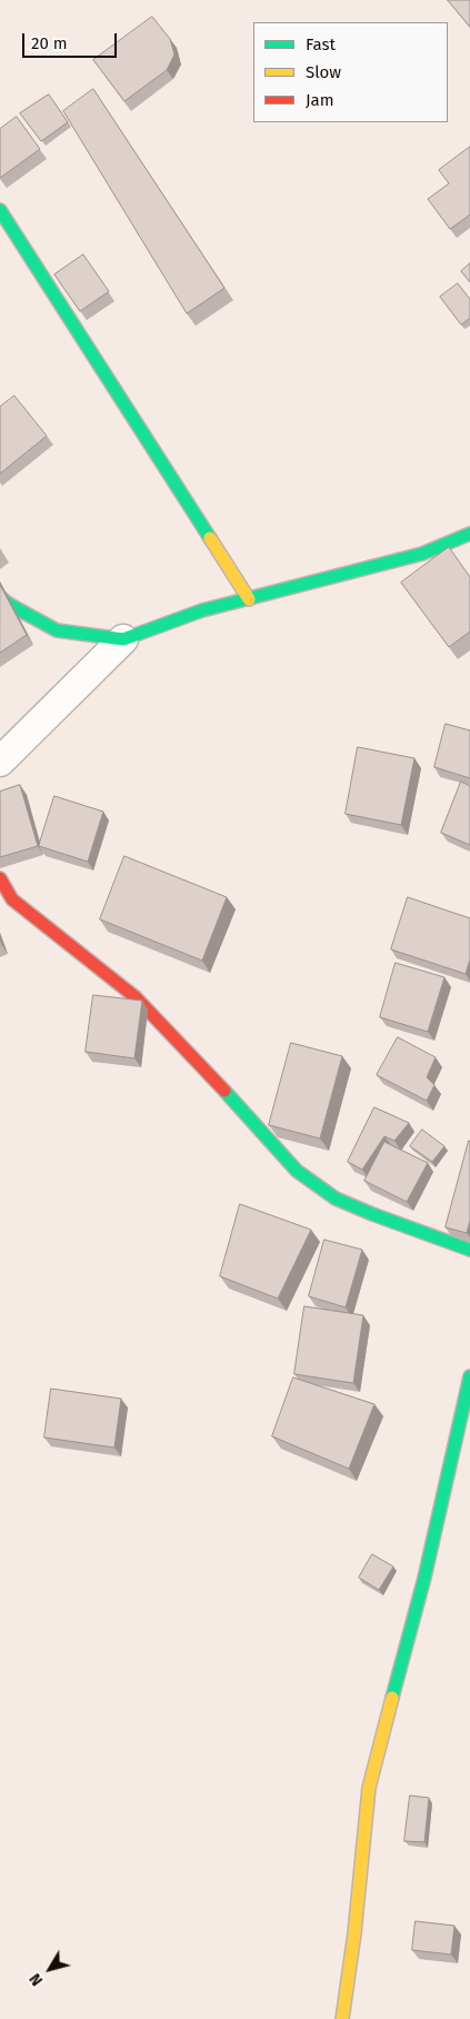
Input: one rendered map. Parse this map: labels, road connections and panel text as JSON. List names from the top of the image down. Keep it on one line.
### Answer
{"legend":["Fast","Slow","Jam"],"scale_bar":"20 m","north":"bottom left"}
